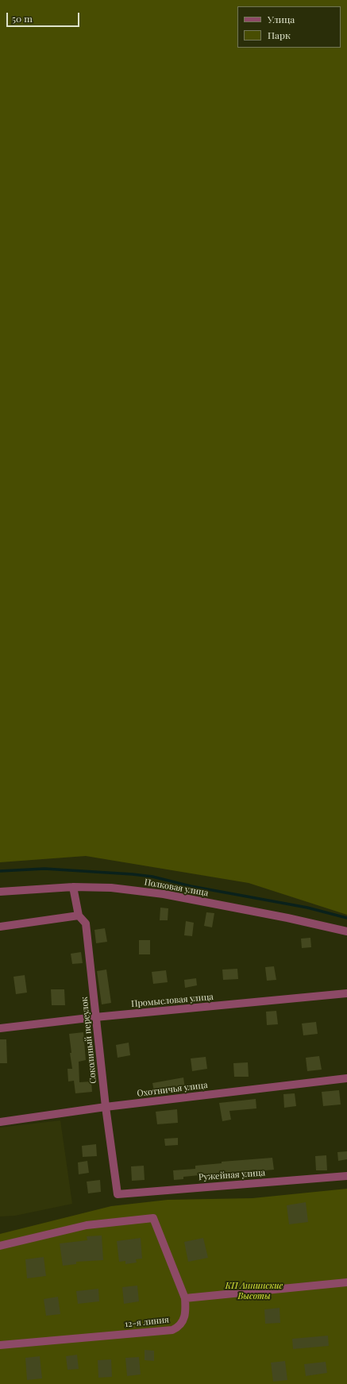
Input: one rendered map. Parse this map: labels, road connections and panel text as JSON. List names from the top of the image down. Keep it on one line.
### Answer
{"streets":{"street":["Полковая улица","Промысловая улица","Соколиный переулок","Охотничья улица","Ружейная улица","12-я линия"]},"crossings":[["Полковая улица","Соколиный переулок"],["Промысловая улица","Соколиный переулок"],["Соколиный переулок","Охотничья улица"],["Соколиный переулок","Ружейная улица"]],"parks":["КП Аннинские Высоты"],"legend":["Улица","Парк"],"scale_bar":"50 m"}
